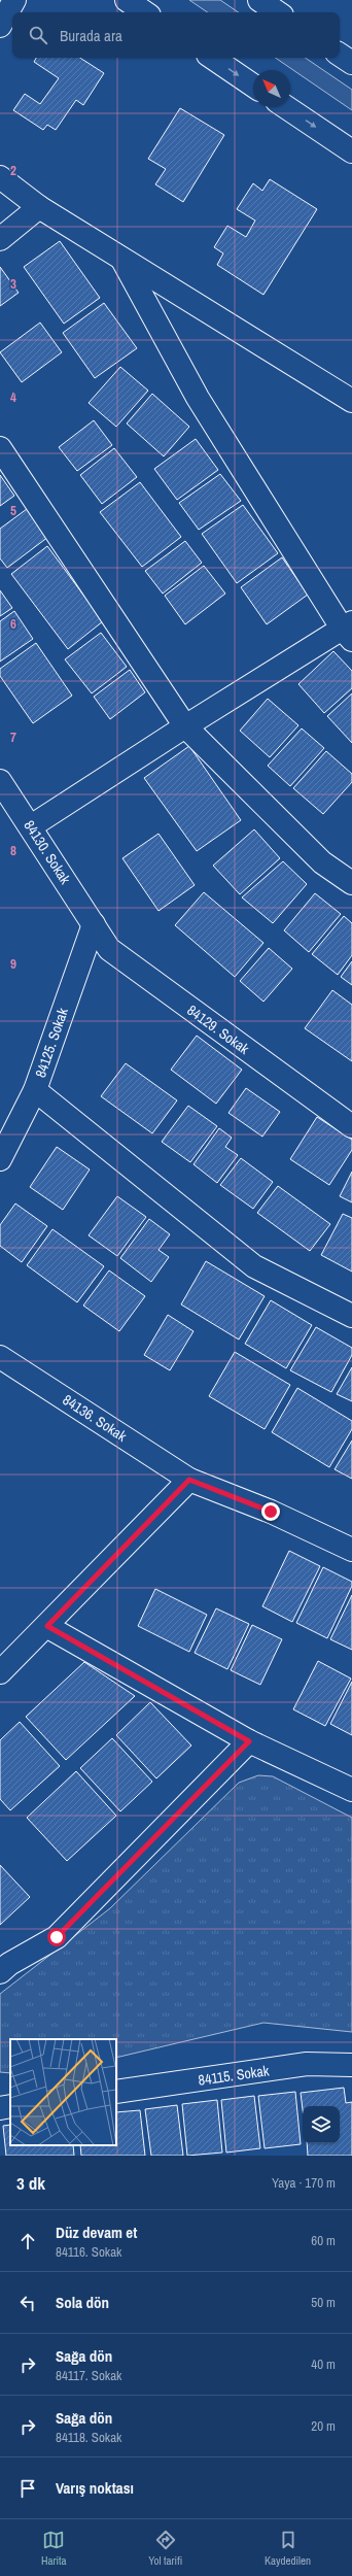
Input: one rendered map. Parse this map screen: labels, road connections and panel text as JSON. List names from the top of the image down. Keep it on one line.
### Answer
{"streets":{"street":["84130. Sokak","84129. Sokak","84125. Sokak","84136. Sokak","84115. Sokak"]},"crossings":[["84130. Sokak","84129. Sokak"],["84130. Sokak","84125. Sokak"],["84129. Sokak","84125. Sokak"]],"north":"top left","page":{"search":"Burada ara","heading":["3 dk","Yaya · 170 m"],"list":[["Düz devam et","84116. Sokak","60 m"],["Sola dön","50 m"],["Sağa dön","84117. Sokak","40 m"],["Sağa dön","84118. Sokak","20 m"],"Varış noktası"],"nav":["Harita","Yol tarifi","Kaydedilen"]},"grid":{"rows":["2","3","4","5","6","7","8","9"]}}
